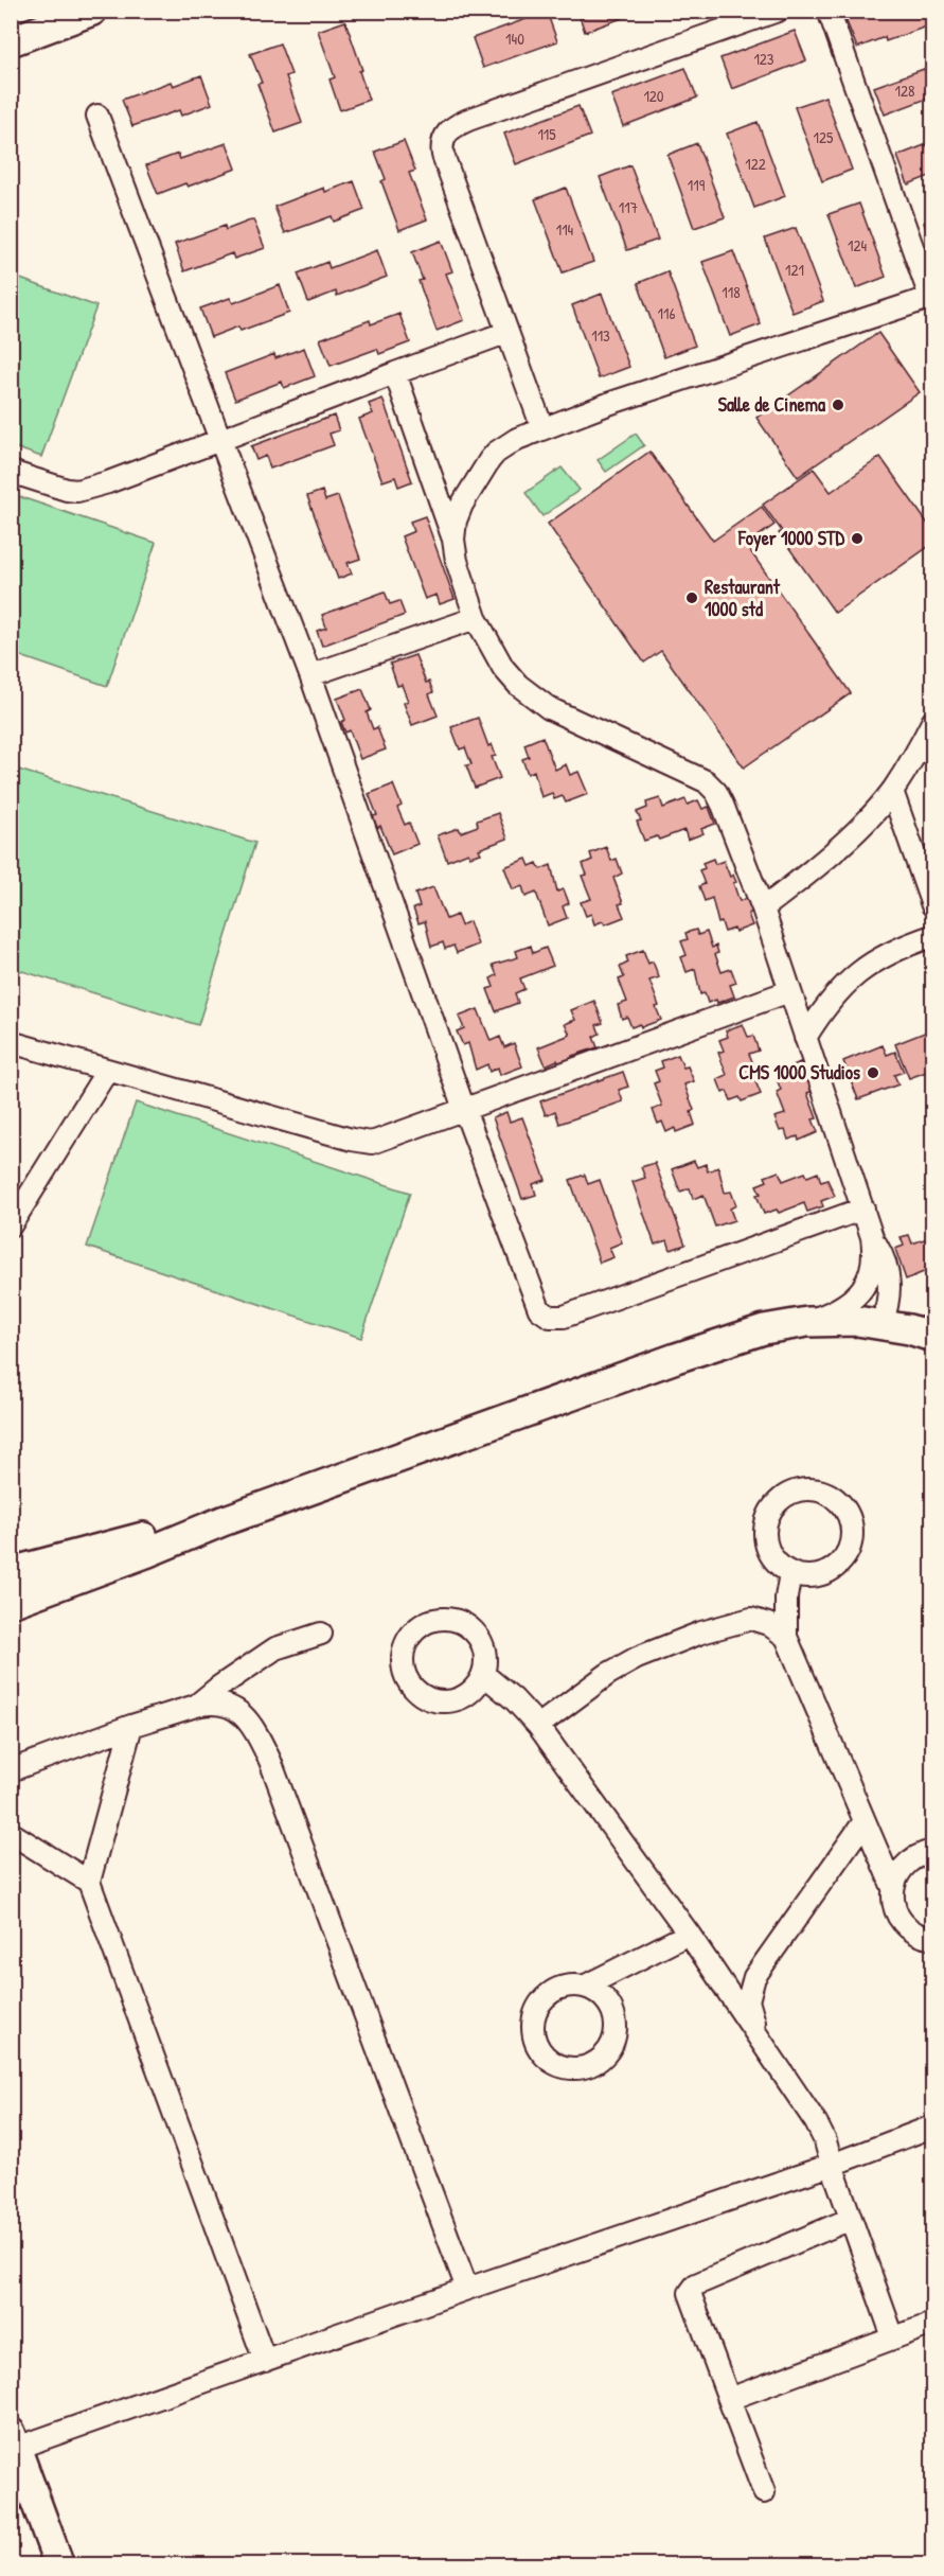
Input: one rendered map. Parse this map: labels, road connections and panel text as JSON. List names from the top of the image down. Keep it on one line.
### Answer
{"places":["Salle de Cinema","Foyer 1000 STD","Restaurant 1000 std","CMS 1000 Studios"],"house_numbers":["140","123","128","120","115","125","122","119","117","114","124","121","118","116","113"]}
